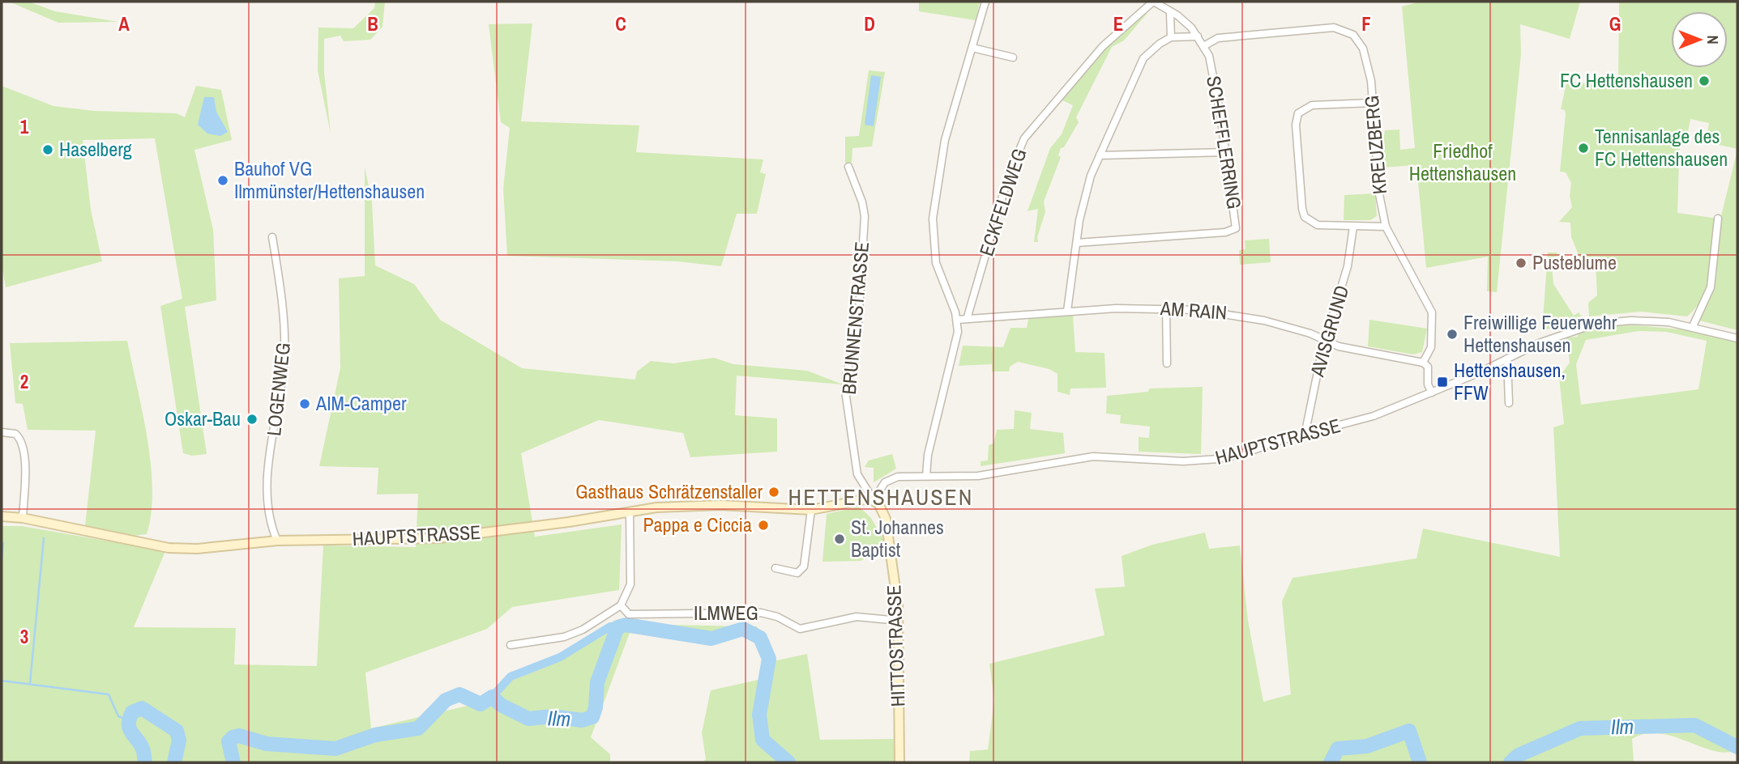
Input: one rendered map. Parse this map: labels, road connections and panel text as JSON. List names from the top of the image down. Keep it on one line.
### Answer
{"streets":{"street":["SCHEFFLERRING","KREUZBERG","ECKFELDWEG","AM RAIN","BRUNNENSTRASSE","AVISGRUND","LOGENWEG","HAUPTSTRASSE","ILMWEG","HITTOSTRASSE"]},"crossings":[["SCHEFFLERRING","KREUZBERG"],["SCHEFFLERRING","ECKFELDWEG"],["KREUZBERG","AM RAIN"],["ECKFELDWEG","AM RAIN"],["AM RAIN","AVISGRUND"],["BRUNNENSTRASSE","HAUPTSTRASSE"],["BRUNNENSTRASSE","HITTOSTRASSE"],["AVISGRUND","HAUPTSTRASSE"],["LOGENWEG","HAUPTSTRASSE"],["HAUPTSTRASSE","HITTOSTRASSE"],["ILMWEG","HITTOSTRASSE"]],"districts":["HETTENSHAUSEN"],"water":["Ilm"],"parks":["Friedhof Hettenshausen"],"places":{"other":["FC Hettenshausen","Tennisanlage des FC Hettenshausen","Haselberg","Bauhof VG Ilmmünster/Hettenshausen","Pusteblume","Freiwillige Feuerwehr Hettenshausen","AIM-Camper","Oskar-Bau","Gasthaus Schrätzenstaller","Pappa e Ciccia","St. Johannes Baptist"],"transit":["Hettenshausen, FFW"]},"north":"right","grid":{"columns":["A","B","C","D","E","F","G"],"rows":["1","2","3"]}}
